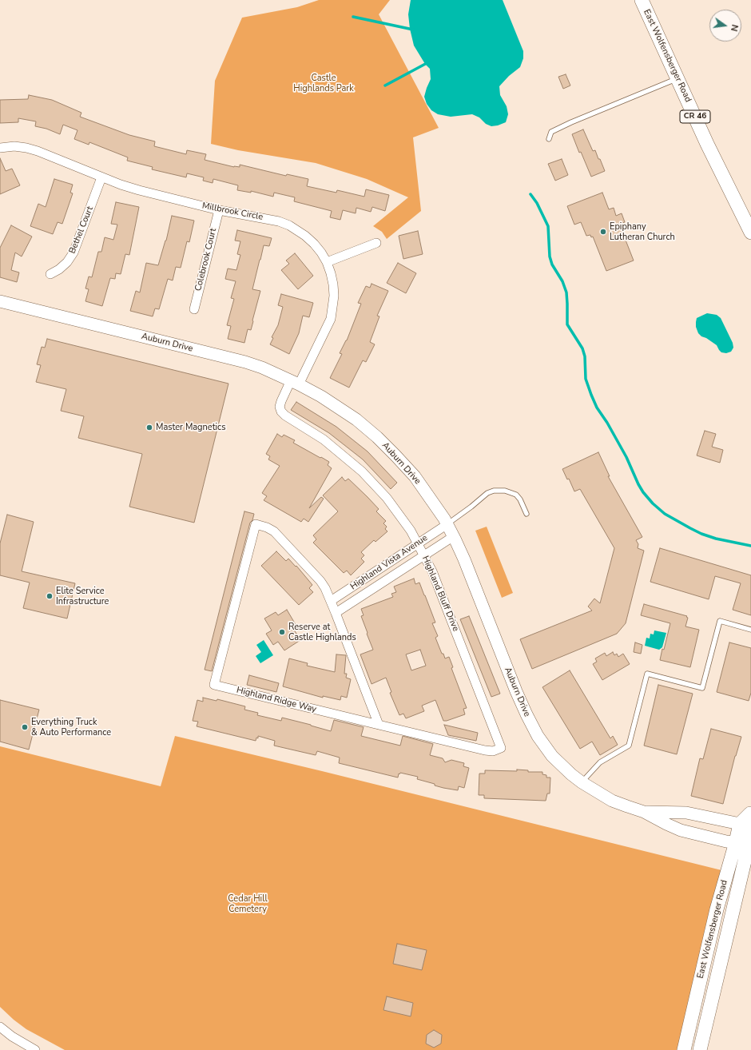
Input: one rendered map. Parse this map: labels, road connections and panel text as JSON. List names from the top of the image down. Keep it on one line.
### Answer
{"streets":{"main road":["East Wolfensberger Road","CR 46"],"street":["Millbrook Circle","Bethel Court","Colebrook Court","Auburn Drive","Highland Vista Avenue","Highland Bluff Drive","Highland Ridge Way"]},"crossings":[["East Wolfensberger Road","Auburn Drive"],["Millbrook Circle","Bethel Court"],["Millbrook Circle","Colebrook Court"],["Millbrook Circle","Auburn Drive"],["Millbrook Circle","Highland Bluff Drive"],["Auburn Drive","Highland Vista Avenue"],["Auburn Drive","Highland Bluff Drive"],["Highland Vista Avenue","Highland Bluff Drive"],["Highland Vista Avenue","Highland Ridge Way"],["Highland Bluff Drive","Highland Ridge Way"]],"parks":["Castle Highlands Park","Cedar Hill Cemetery"],"places":["Epiphany Lutheran Church","Master Magnetics","Elite Service Infrastructure","Reserve at Castle Highlands","Everything Truck & Auto Performance"],"north":"right"}
